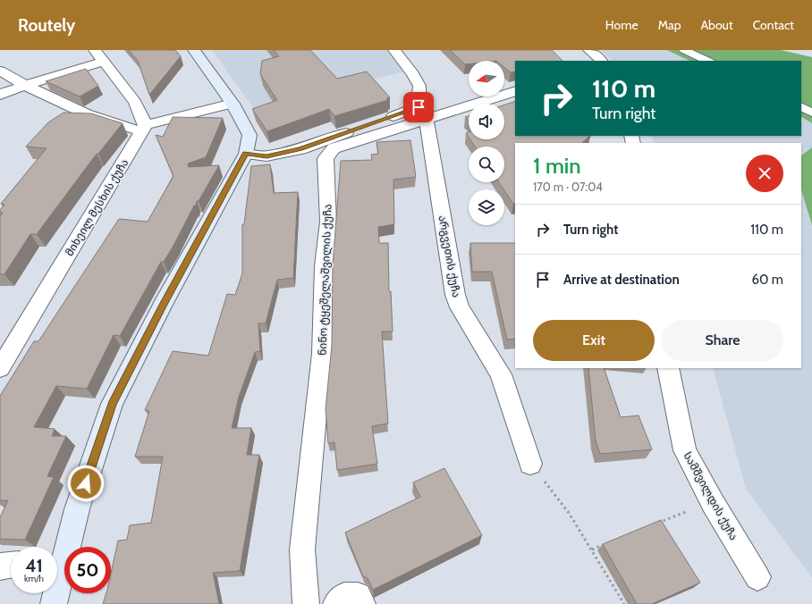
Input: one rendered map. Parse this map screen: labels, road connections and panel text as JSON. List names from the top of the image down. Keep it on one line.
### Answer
{"streets":{"street":["მიხეილ მესხის ქუჩა","არგვეთის ქუჩა","ნინო ტყეშელაშვილის ქუჩა","სამშვილდის ქუჩა"]},"crossings":[["არგვეთის ქუჩა","ნინო ტყეშელაშვილის ქუჩა"]],"north":"left","page":{"header":"Routely","nav":["Home","Map","About","Contact"],"turn":["110 m","Turn right"],"heading":["1 min","170 m · 07:04"],"list":[{"name":"Turn right","value":"110 m"},{"name":"Arrive at destination","value":"60 m"}],"buttons":["Exit","Share"],"speed":"41 km/h","limit":"50"}}
